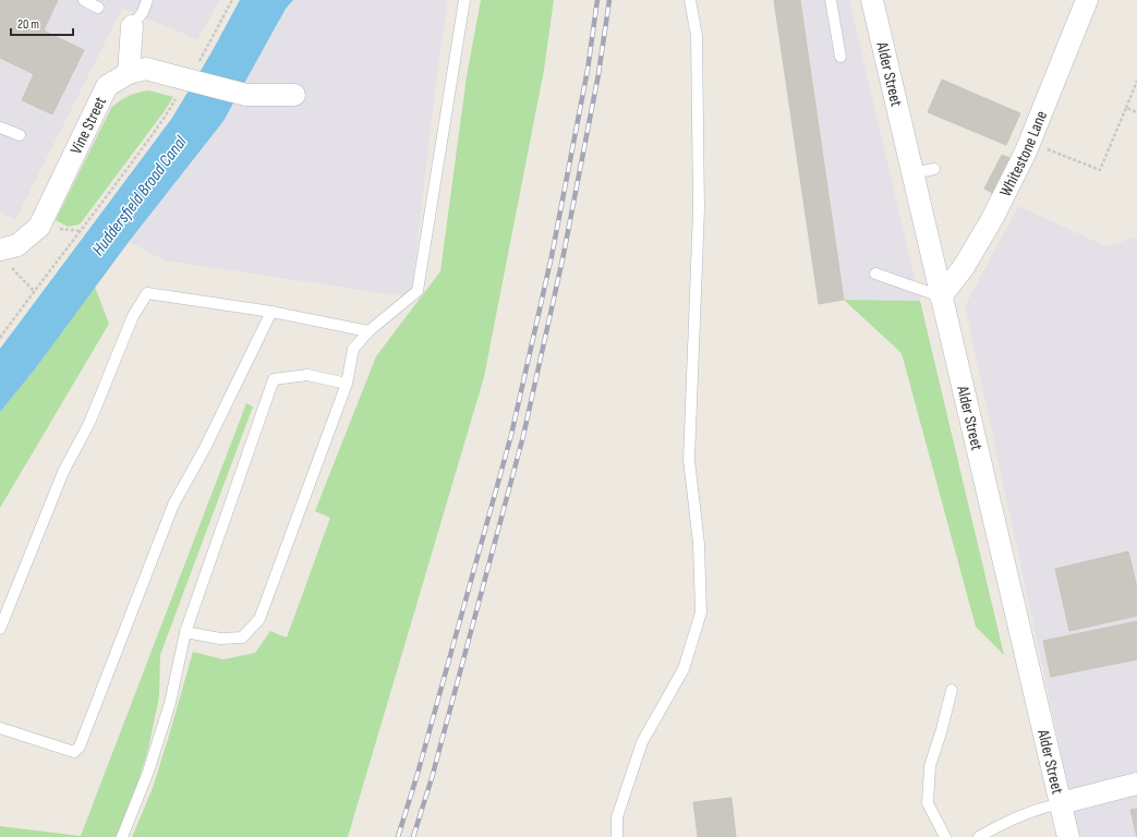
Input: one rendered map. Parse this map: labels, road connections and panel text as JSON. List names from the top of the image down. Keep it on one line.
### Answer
{"streets":{"street":["Alder Street","Vine Street","Whitestone Lane"]},"crossings":[["Alder Street","Whitestone Lane"]],"water":["Huddersfield Broad Canal"],"scale_bar":"20 m"}
